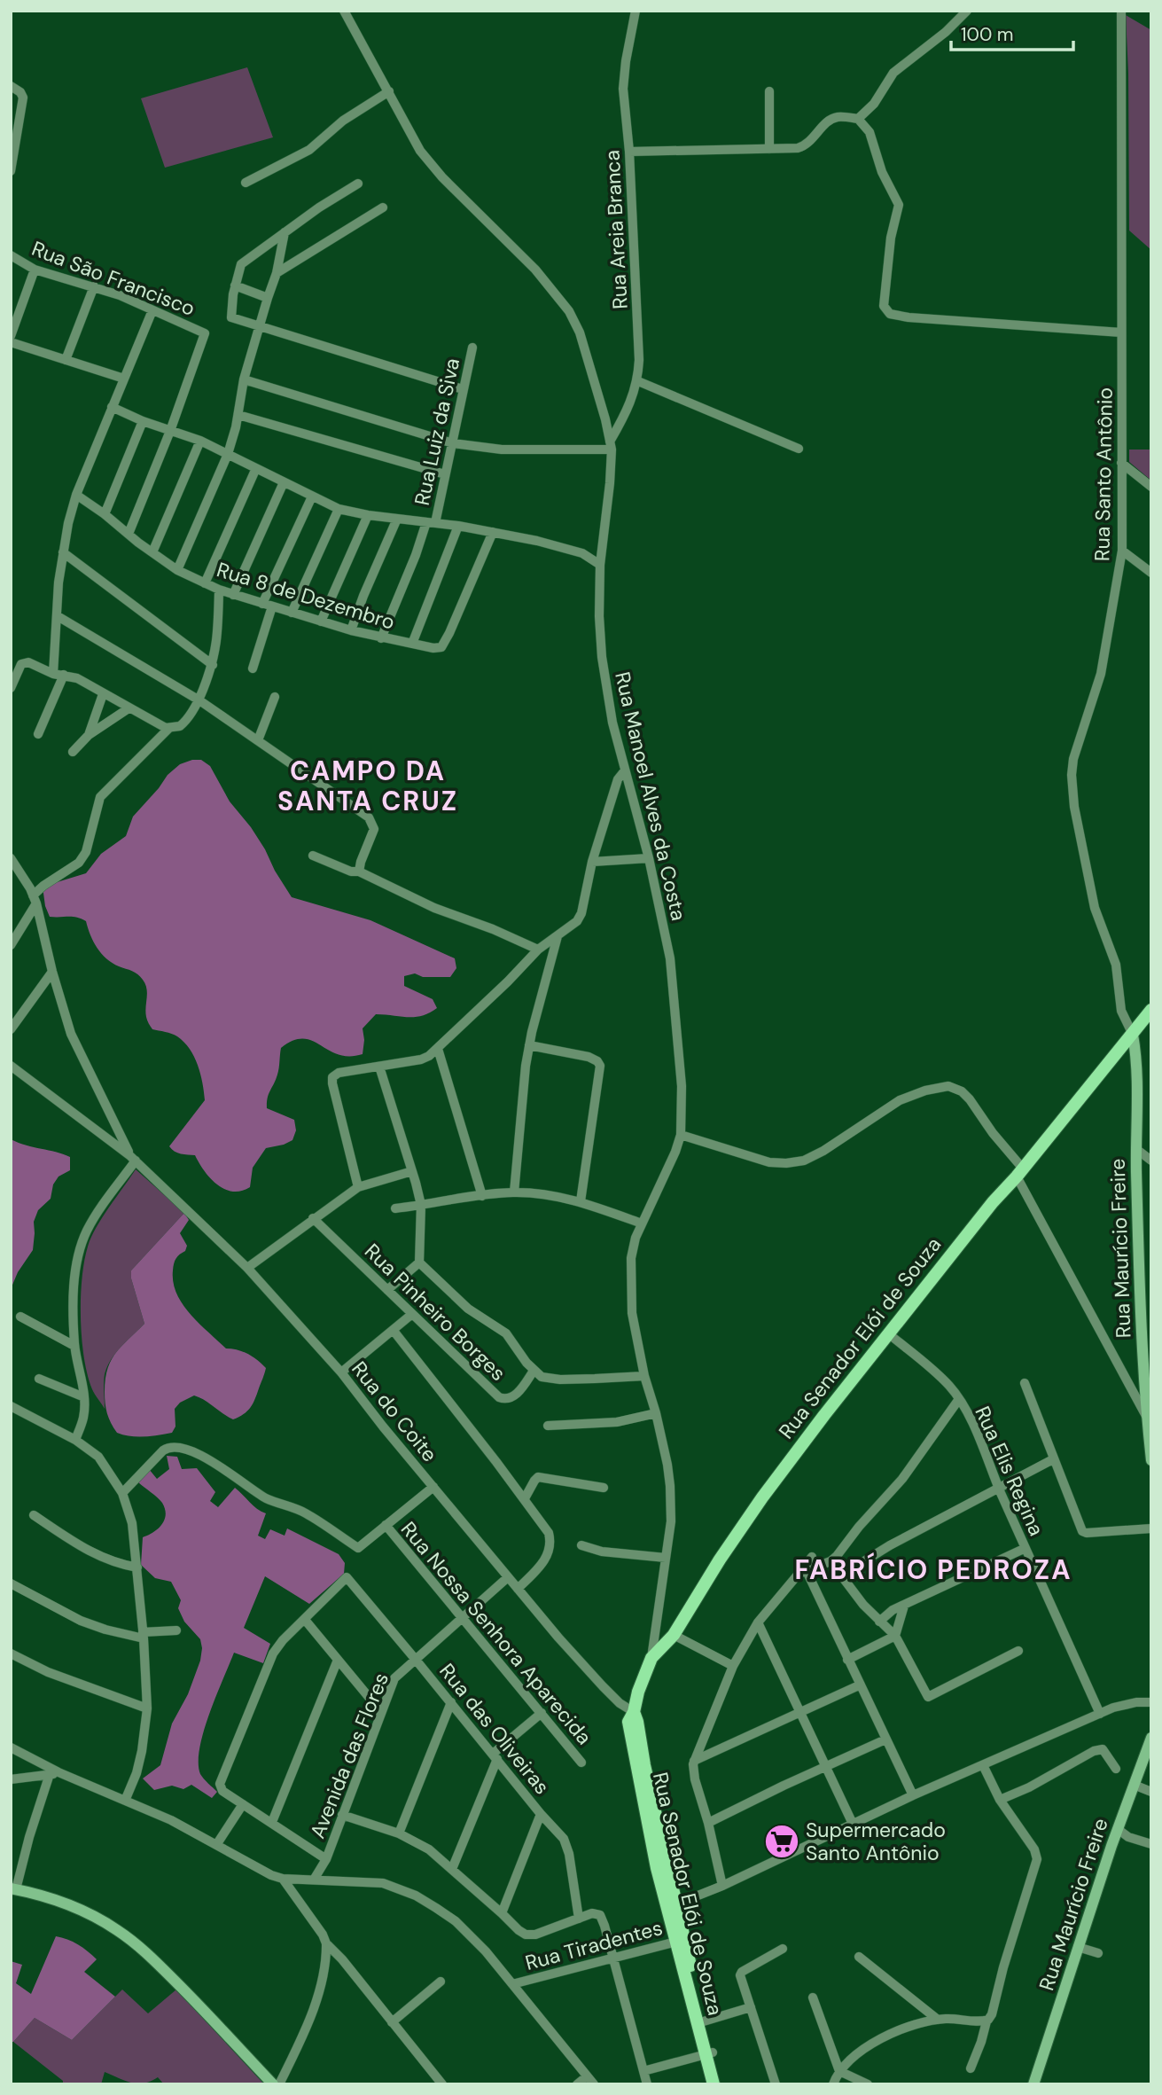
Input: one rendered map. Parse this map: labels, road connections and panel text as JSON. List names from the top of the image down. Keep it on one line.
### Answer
{"streets":{"main road":["Rua Senador Elói de Souza"],"street":["Rua Areia Branca","Rua São Francisco","Rua Luiz da Siva","Rua Santo Antônio","Rua 8 de Dezembro","Rua Manoel Alves da Costa","Rua Maurício Freire","Rua Pinheiro Borges","Rua do Coite","Rua Elis Regina","Rua Nossa Senhora Aparecida","Rua das Oliveiras","Avenida das Flores","Rua Tiradentes"]},"crossings":[["Rua Areia Branca","Rua Manoel Alves da Costa"],["Rua Luiz da Siva","Rua 8 de Dezembro"],["Rua Santo Antônio","Rua Maurício Freire"],["Rua Santo Antônio","Rua Senador Elói de Souza"],["Rua Manoel Alves da Costa","Rua Senador Elói de Souza"],["Rua Maurício Freire","Rua Senador Elói de Souza"],["Rua Senador Elói de Souza","Rua do Coite"],["Rua Senador Elói de Souza","Rua Elis Regina"],["Rua Senador Elói de Souza","Rua Tiradentes"],["Rua do Coite","Avenida das Flores"],["Rua Nossa Senhora Aparecida","Avenida das Flores"],["Rua das Oliveiras","Avenida das Flores"]],"districts":["CAMPO DA SANTA CRUZ","FABRÍCIO PEDROZA"],"places":{"supermarket":["Supermercado Santo Antônio"]},"scale_bar":"100 m"}
